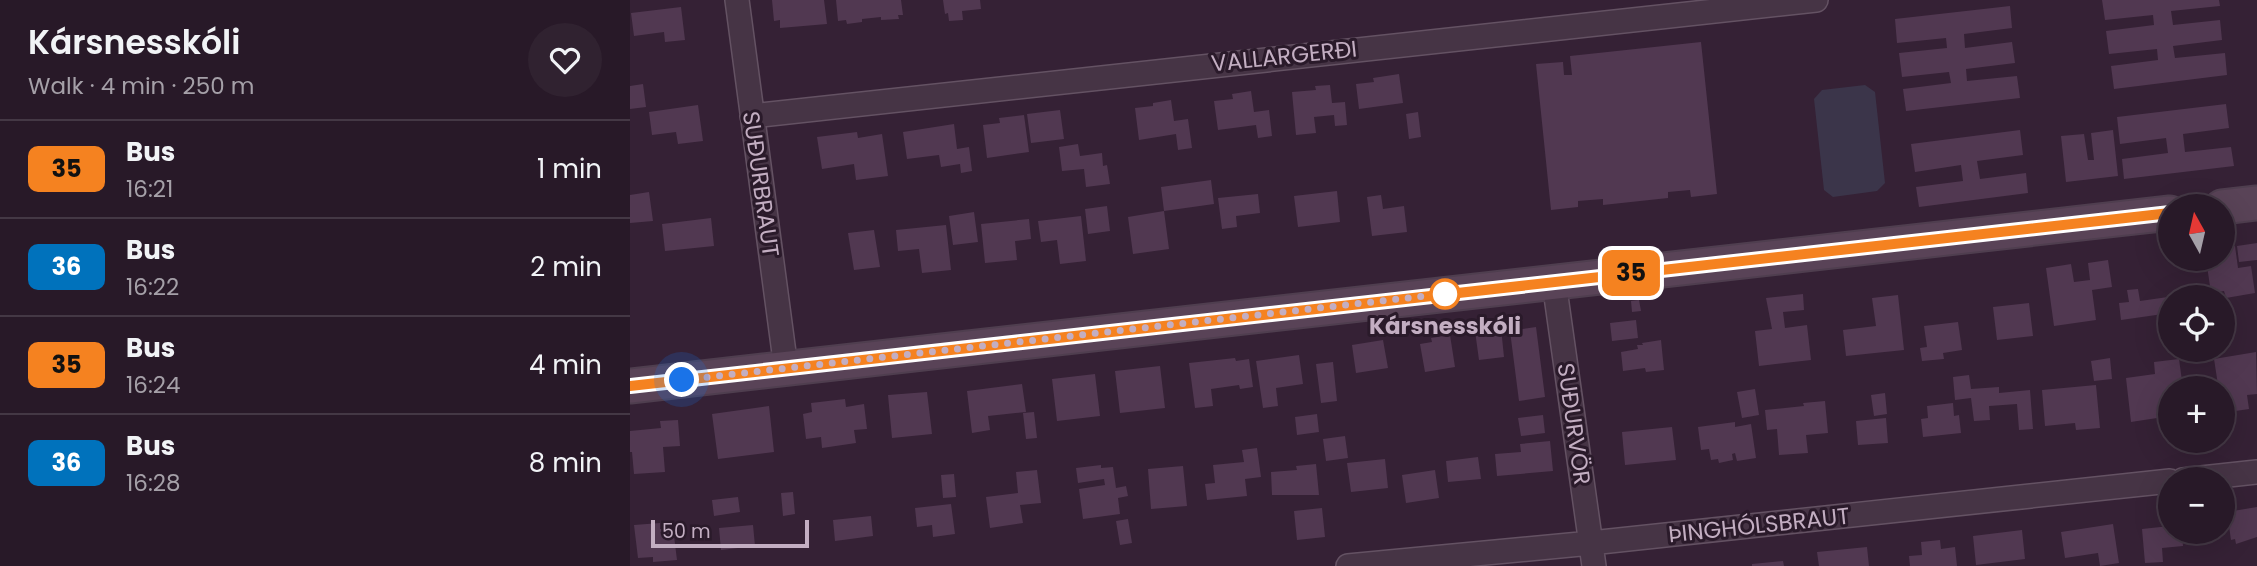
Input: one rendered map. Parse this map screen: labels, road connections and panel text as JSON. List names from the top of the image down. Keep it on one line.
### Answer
{"streets":{"street":["VALLARGERÐI","SUÐURBRAUT","SUÐURVÖR","ÞINGHÓLSBRAUT"]},"crossings":[["VALLARGERÐI","SUÐURBRAUT"],["SUÐURVÖR","ÞINGHÓLSBRAUT"]],"places":["Kársnesskóli"],"lines":["bus line 35"],"scale_bar":"50 m","north":"top","page":{"heading":["Kársnesskóli","Walk · 4 min · 250 m"],"on_map":"35","list":[{"mark":"35","name":"Bus","note":"16:21","value":"1 min"},{"mark":"36","name":"Bus","note":"16:22","value":"2 min"},{"mark":"35","name":"Bus","note":"16:24","value":"4 min"},{"mark":"36","name":"Bus","note":"16:28","value":"8 min"}],"map_buttons":["+","−"],"scale":"50 m"}}
